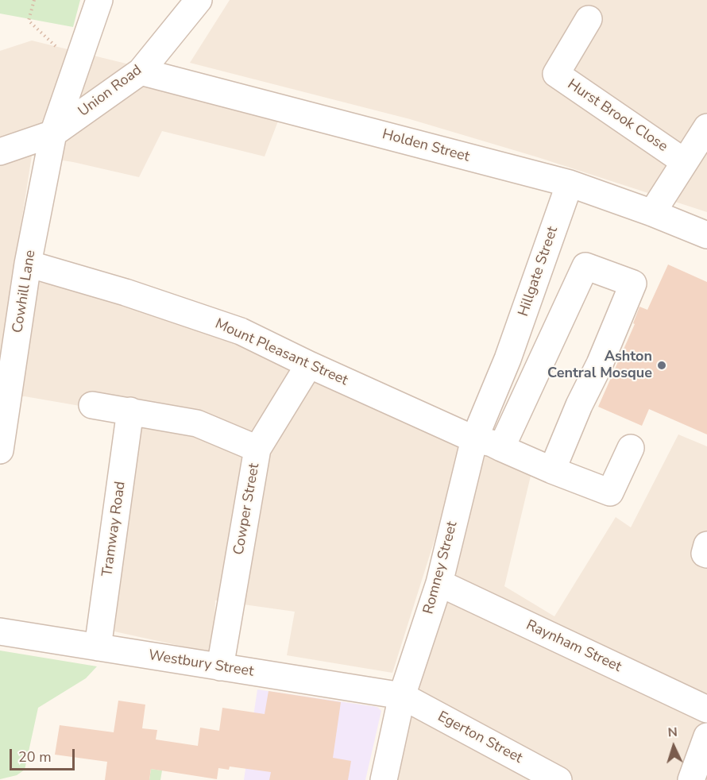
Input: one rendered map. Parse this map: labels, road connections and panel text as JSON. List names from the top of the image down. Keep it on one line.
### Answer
{"streets":{"street":["Union Road","Hurst Brook Close","Holden Street","Hillgate Street","Cowhill Lane","Mount Pleasant Street","Cowper Street","Tramway Road","Romney Street","Raynham Street","Westbury Street","Egerton Street"]},"crossings":[["Union Road","Holden Street"],["Union Road","Cowhill Lane"],["Holden Street","Hillgate Street"],["Hillgate Street","Romney Street"],["Cowhill Lane","Mount Pleasant Street"],["Mount Pleasant Street","Cowper Street"],["Mount Pleasant Street","Romney Street"],["Cowper Street","Westbury Street"],["Tramway Road","Westbury Street"],["Romney Street","Raynham Street"],["Romney Street","Westbury Street"],["Romney Street","Egerton Street"],["Westbury Street","Egerton Street"]],"places":["Ashton Central Mosque"],"scale_bar":"20 m","north":"top"}
